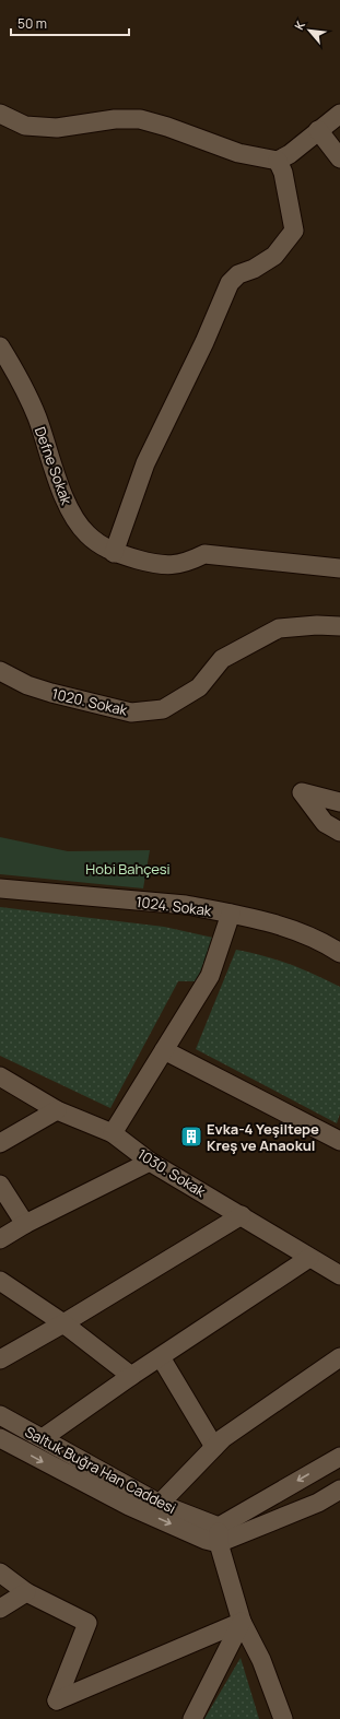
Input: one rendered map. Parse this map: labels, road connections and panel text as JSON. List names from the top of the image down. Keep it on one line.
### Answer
{"streets":{"street":["Defne Sokak","1020. Sokak","1024. Sokak","1030. Sokak","Saltuk Buğra Han Caddesi"]},"parks":["Hobi Bahçesi"],"places":{"building":["Evka-4 Yeşiltepe Kreş ve Anaokul"]},"scale_bar":"50 m","north":"top left"}
